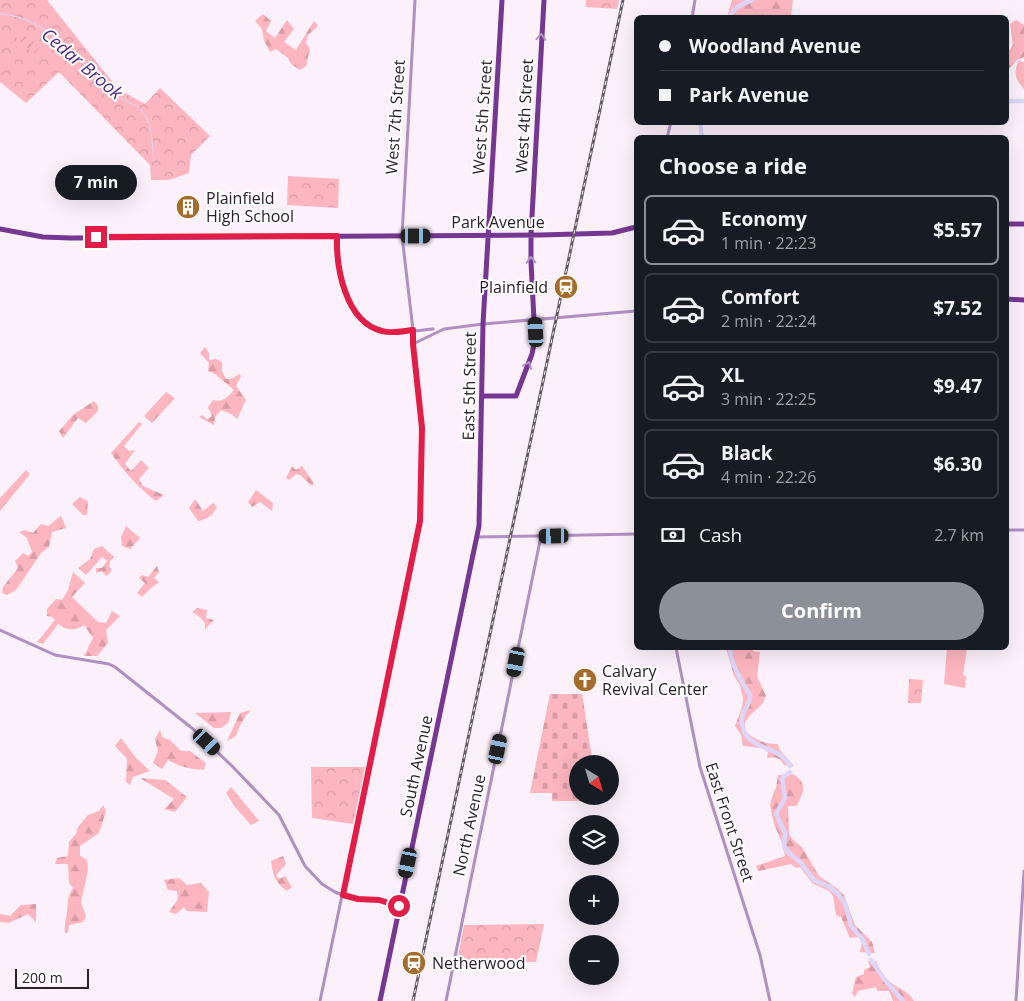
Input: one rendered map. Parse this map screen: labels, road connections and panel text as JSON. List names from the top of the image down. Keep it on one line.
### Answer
{"streets":{"main road":["West 4th Street","West 5th Street","Park Avenue","East 5th Street","South Avenue"],"street":["West 7th Street","East Front Street","North Avenue"]},"crossings":[["West 4th Street","Park Avenue"],["West 4th Street","East 5th Street"],["West 7th Street","Park Avenue"],["West 5th Street","Park Avenue"],["West 5th Street","East 5th Street"],["Park Avenue","East 5th Street"],["East 5th Street","South Avenue"]],"one_way":["West 4th Street"],"water":["Cedar Brook"],"places":{"building":["Plainfield High School"],"station":["Plainfield","Netherwood"],"church":["Calvary Revival Center"]},"scale_bar":"200 m","north":"bottom right","page":{"banner":["Woodland Avenue","Park Avenue"],"heading":"Choose a ride","bubble":"7 min","list":[{"name":"Economy","note":"1 min · 22:23","value":"$5.57"},{"name":"Comfort","note":"2 min · 22:24","value":"$7.52"},{"name":"XL","note":"3 min · 22:25","value":"$9.47"},{"name":"Black","note":"4 min · 22:26","value":"$6.30"}],"pay":["Cash","2.7 km"],"buttons":"Confirm","map_buttons":["+","−"],"scale":"200 m"}}
